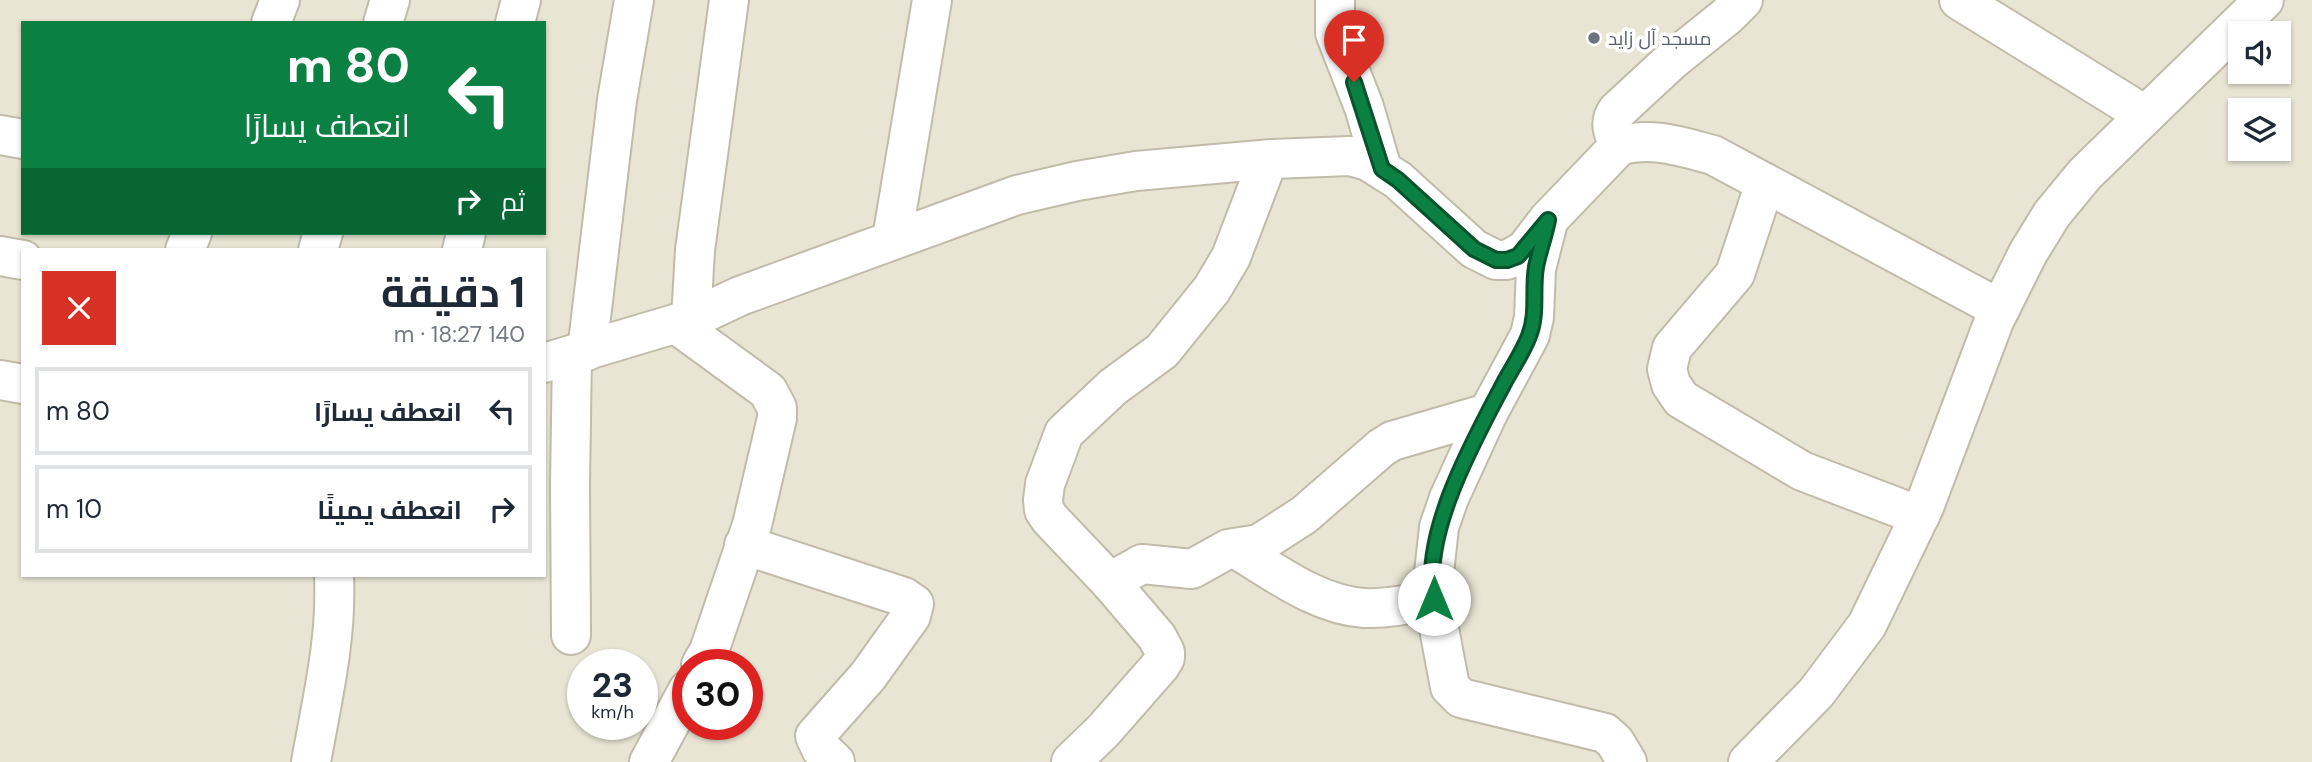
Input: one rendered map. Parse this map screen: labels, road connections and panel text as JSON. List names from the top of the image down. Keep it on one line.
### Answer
{"places":["مسجد آل زايد"],"page":{"turn":["80 m","انعطف يسارًا"],"then":"ثم","heading":["1 دقيقة","140 m · 18:27"],"list":[{"name":"انعطف يسارًا","value":"80 m"},{"name":"انعطف يمينًا","value":"10 m"}],"speed":"23 km/h","limit":"30"}}
